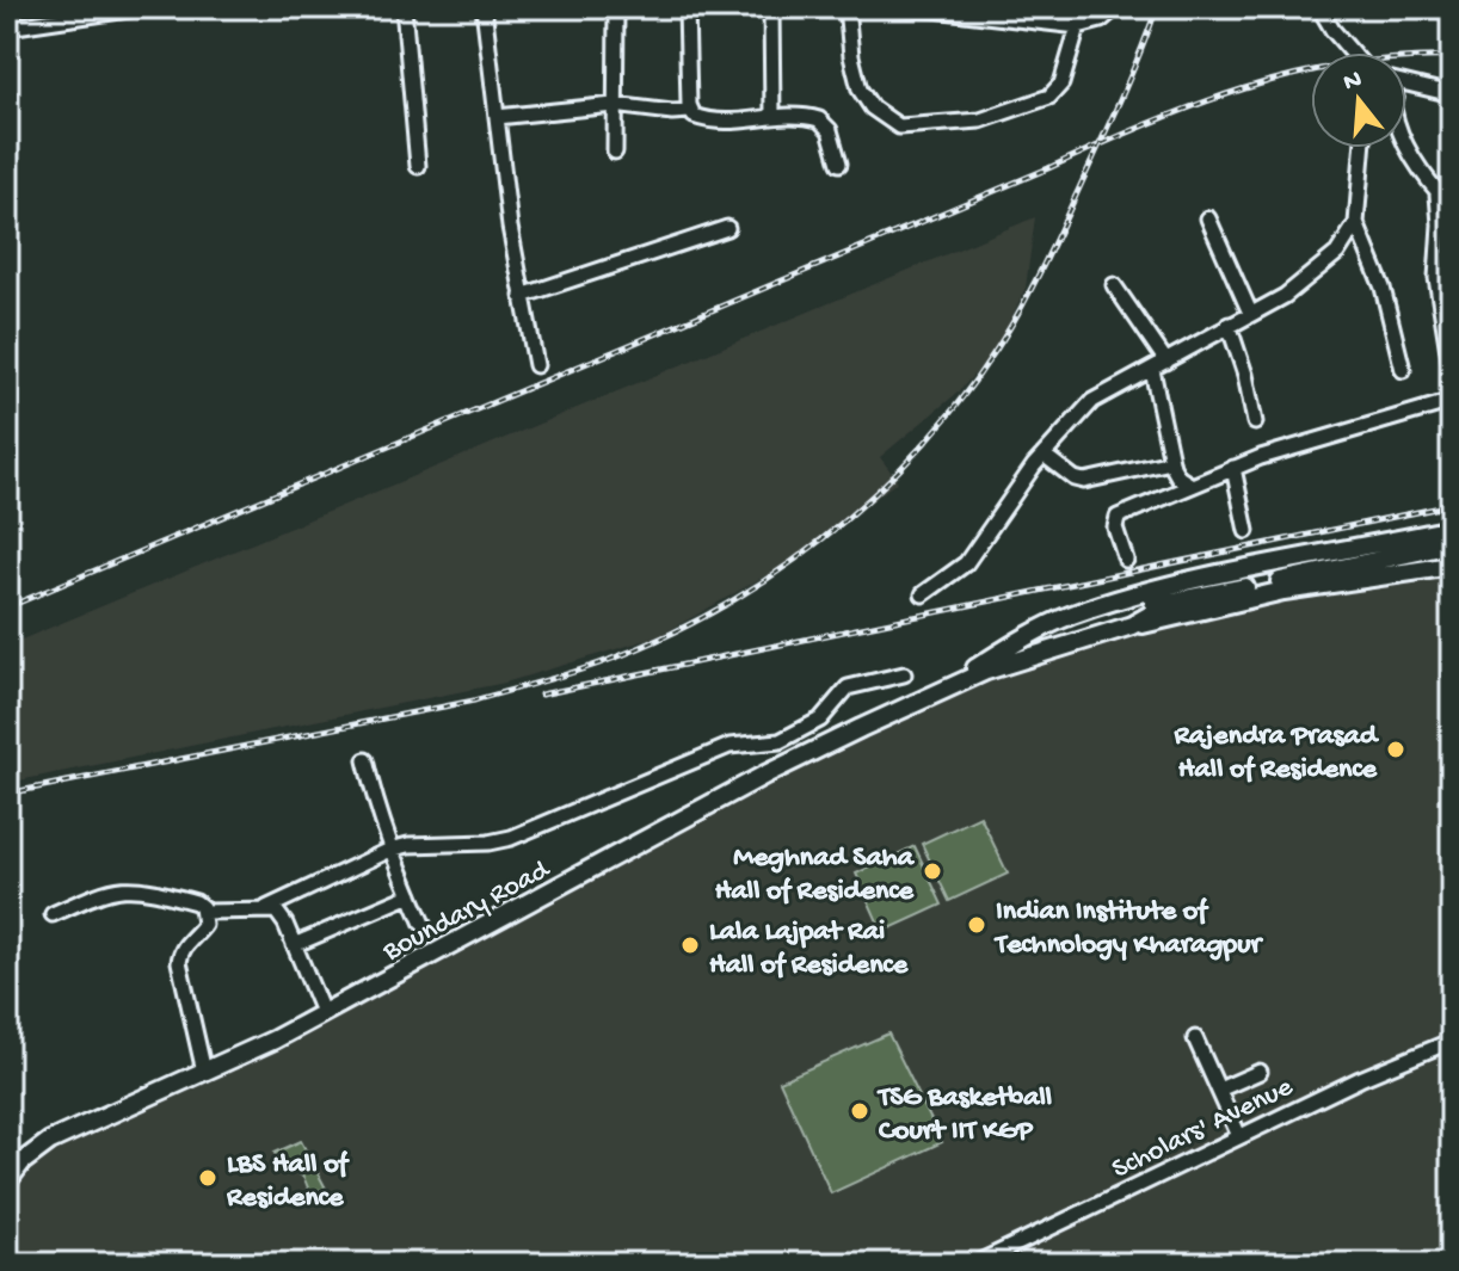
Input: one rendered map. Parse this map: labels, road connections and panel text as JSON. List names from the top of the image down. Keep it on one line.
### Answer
{"streets":{"main road":["Boundary Road"],"street":["Scholars' Avenue"]},"places":["Rajendra Prasad Hall of Residence","Meghnad Saha Hall of Residence","Indian Institute of Technology Kharagpur","Lala Lajpat Rai Hall of Residence","TSG Basketball Court IIT KGP","LBS Hall of Residence"],"north":"top"}
